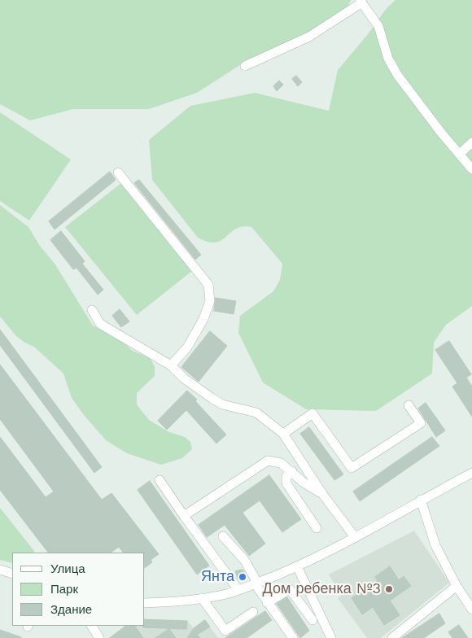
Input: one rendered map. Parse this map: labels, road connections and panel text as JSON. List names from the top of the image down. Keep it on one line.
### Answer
{"places":["Янта","Дом ребенка №3"],"legend":["Улица","Парк","Здание"]}
